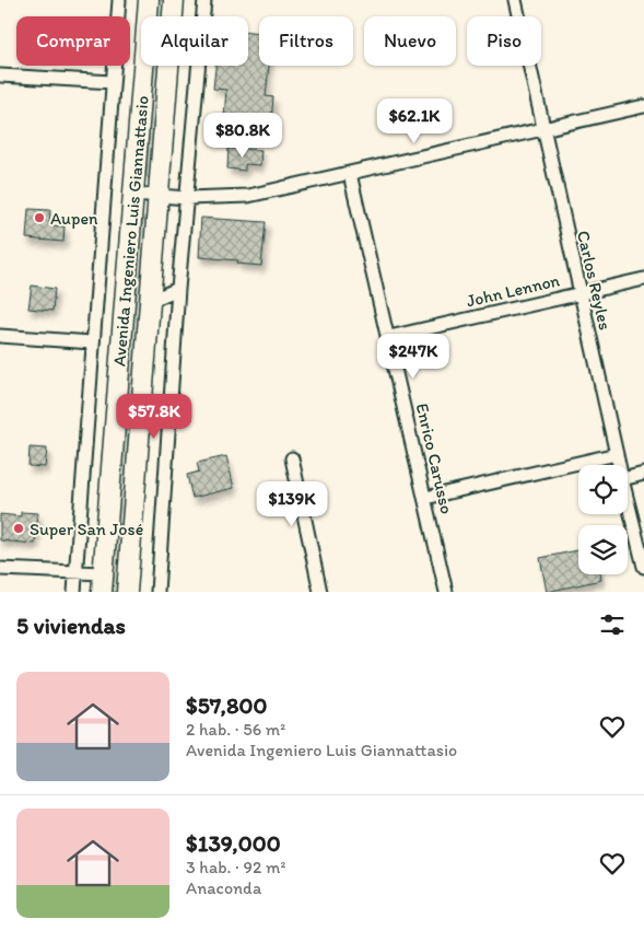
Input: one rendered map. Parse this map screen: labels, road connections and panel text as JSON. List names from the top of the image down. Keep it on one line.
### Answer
{"streets":{"main road":["Avenida Ingeniero Luis Giannattasio"],"street":["Carlos Reyles","John Lennon","Enrico Carusso"]},"crossings":[["Carlos Reyles","John Lennon"],["John Lennon","Enrico Carusso"]],"places":["Aupen","Super San José"],"page":{"chip":["Comprar","Alquilar","Filtros","Nuevo","Piso"],"price":["$62.1K","$80.8K","$247K","$57.8K","$139K"],"heading":"5 viviendas","list":[{"name":"$57,800","note":"2 hab. · 56 m² · Avenida Ingeniero Luis Giannattasio"},{"name":"$139,000","note":"3 hab. · 92 m² · Anaconda"}]}}
